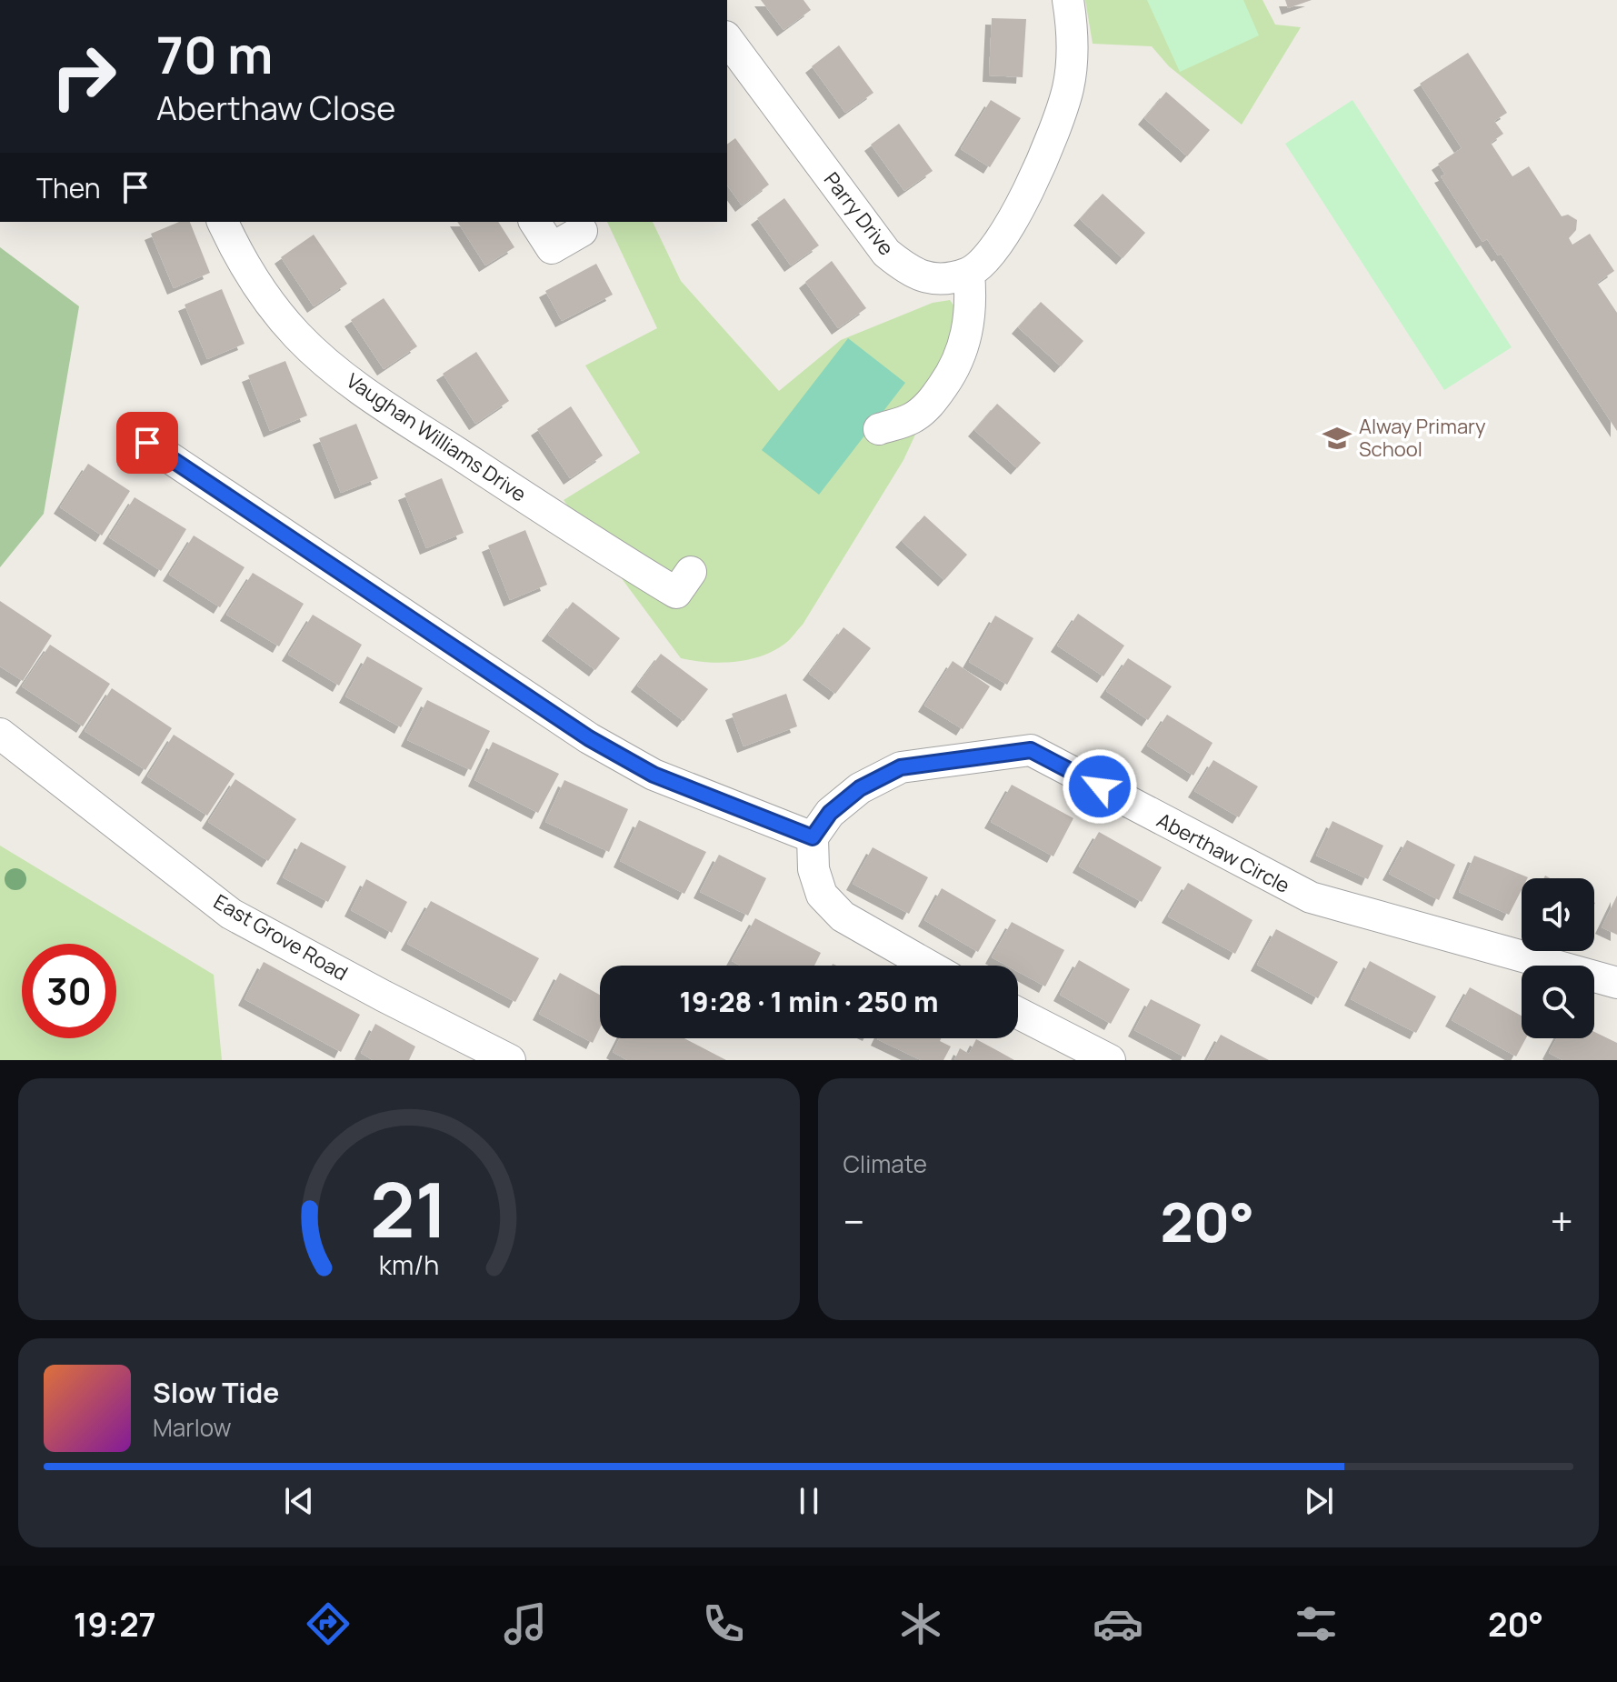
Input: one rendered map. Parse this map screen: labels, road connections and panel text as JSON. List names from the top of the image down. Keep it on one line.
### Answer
{"streets":{"street":["Parry Drive","Vaughan Williams Drive","Aberthaw Circle","East Grove Road"]},"places":{"school or university":["Alway Primary School"]},"page":{"turn":["70 m","Aberthaw Close"],"then":"Then","limit":"30","trip":"19:28 · 1 min · 250 m","tile":"Climate","heat":["−","20°","+"],"song":["Slow Tide","Marlow"],"tabs":["19:27","20°"],"gauge":["21","km/h"]}}
